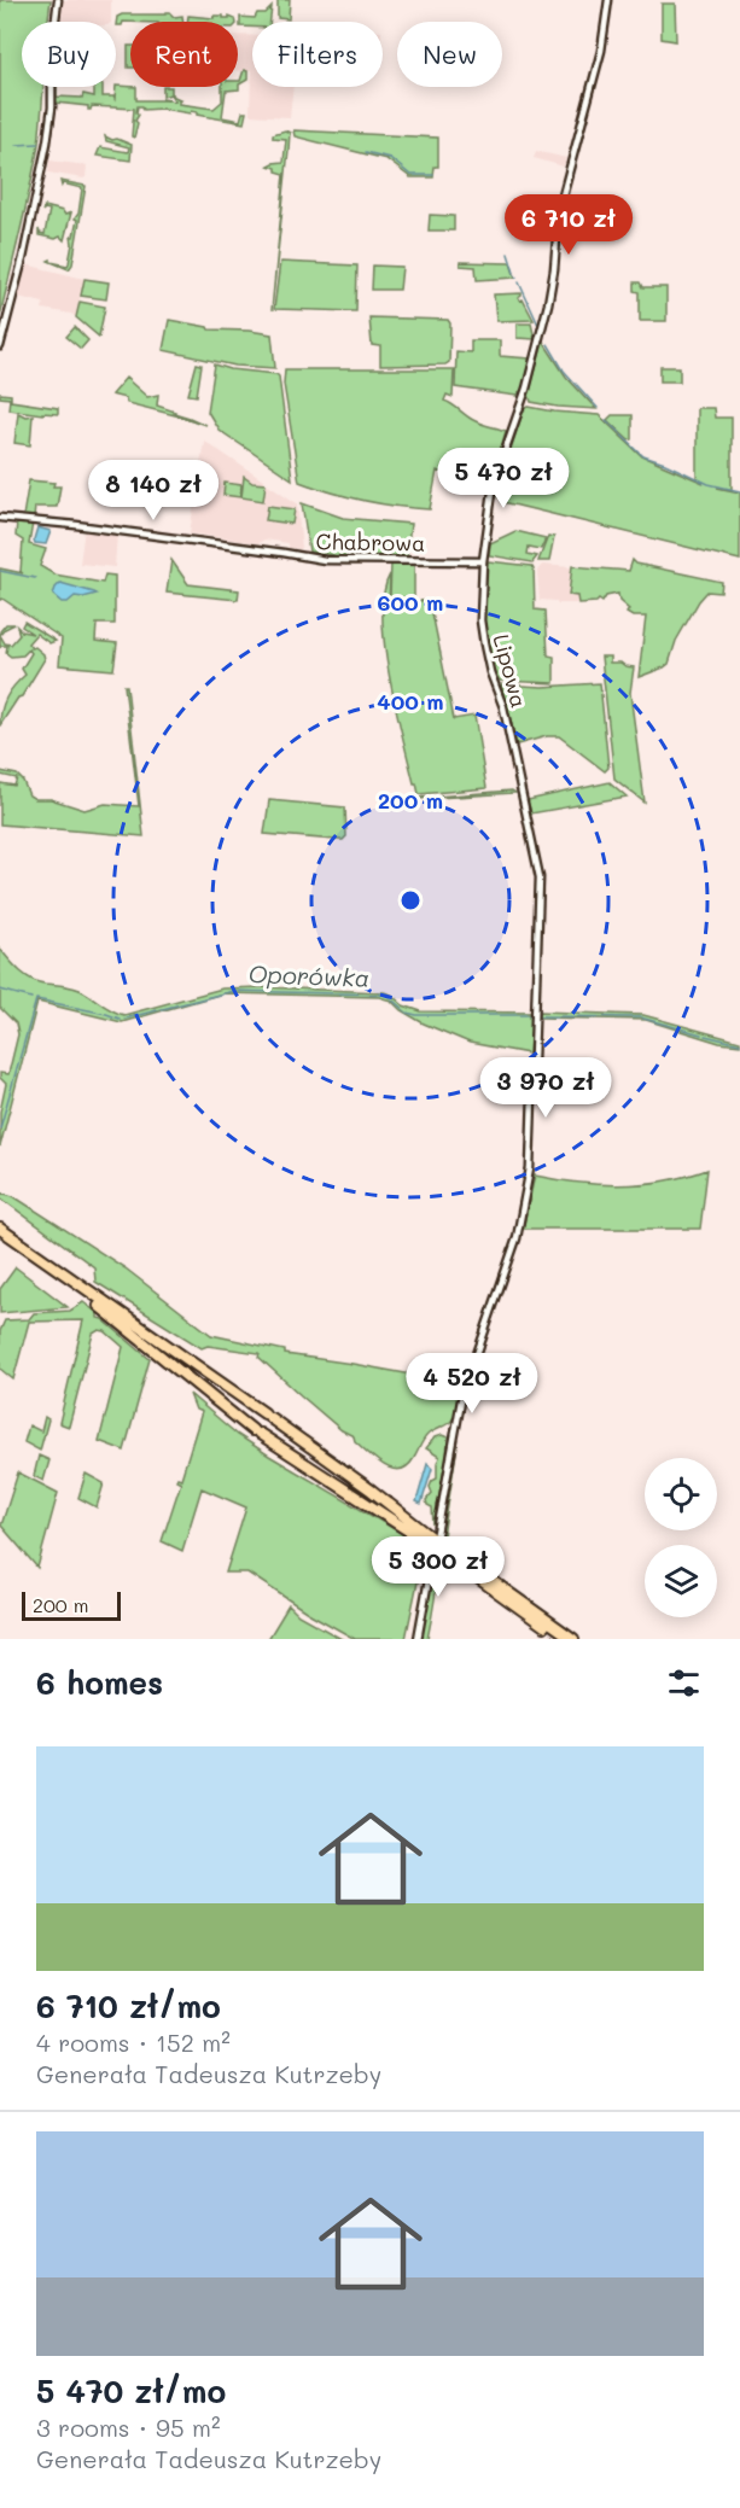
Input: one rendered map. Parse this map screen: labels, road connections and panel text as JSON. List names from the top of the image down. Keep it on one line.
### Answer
{"streets":{"street":["Chabrowa","Lipowa"]},"crossings":[["Chabrowa","Lipowa"]],"water":["Oporówka"],"scale_bar":"200 m","page":{"chip":["Buy","Rent","Filters","New"],"price":["6 710 zł","5 470 zł","8 140 zł","3 970 zł","4 520 zł","5 300 zł"],"scale":"200 m","heading":"6 homes","list":[{"name":"6 710 zł/mo","note":"4 rooms · 152 m² · Generała Tadeusza Kutrzeby"},{"name":"5 470 zł/mo","note":"3 rooms · 95 m² · Generała Tadeusza Kutrzeby"}]},"rings":["600 m","400 m","200 m"]}
